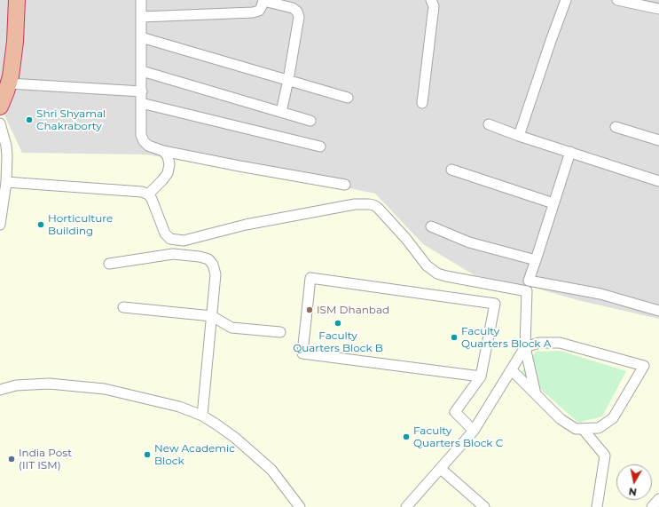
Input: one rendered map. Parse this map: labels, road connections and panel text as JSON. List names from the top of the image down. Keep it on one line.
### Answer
{"places":["Shri Shyamal Chakraborty","Horticulture Building","ISM Dhanbad","Faculty Quarters Block B","Faculty Quarters Block A","Faculty Quarters Block C","New Academic Block","India Post (IIT ISM)"],"north":"bottom"}
